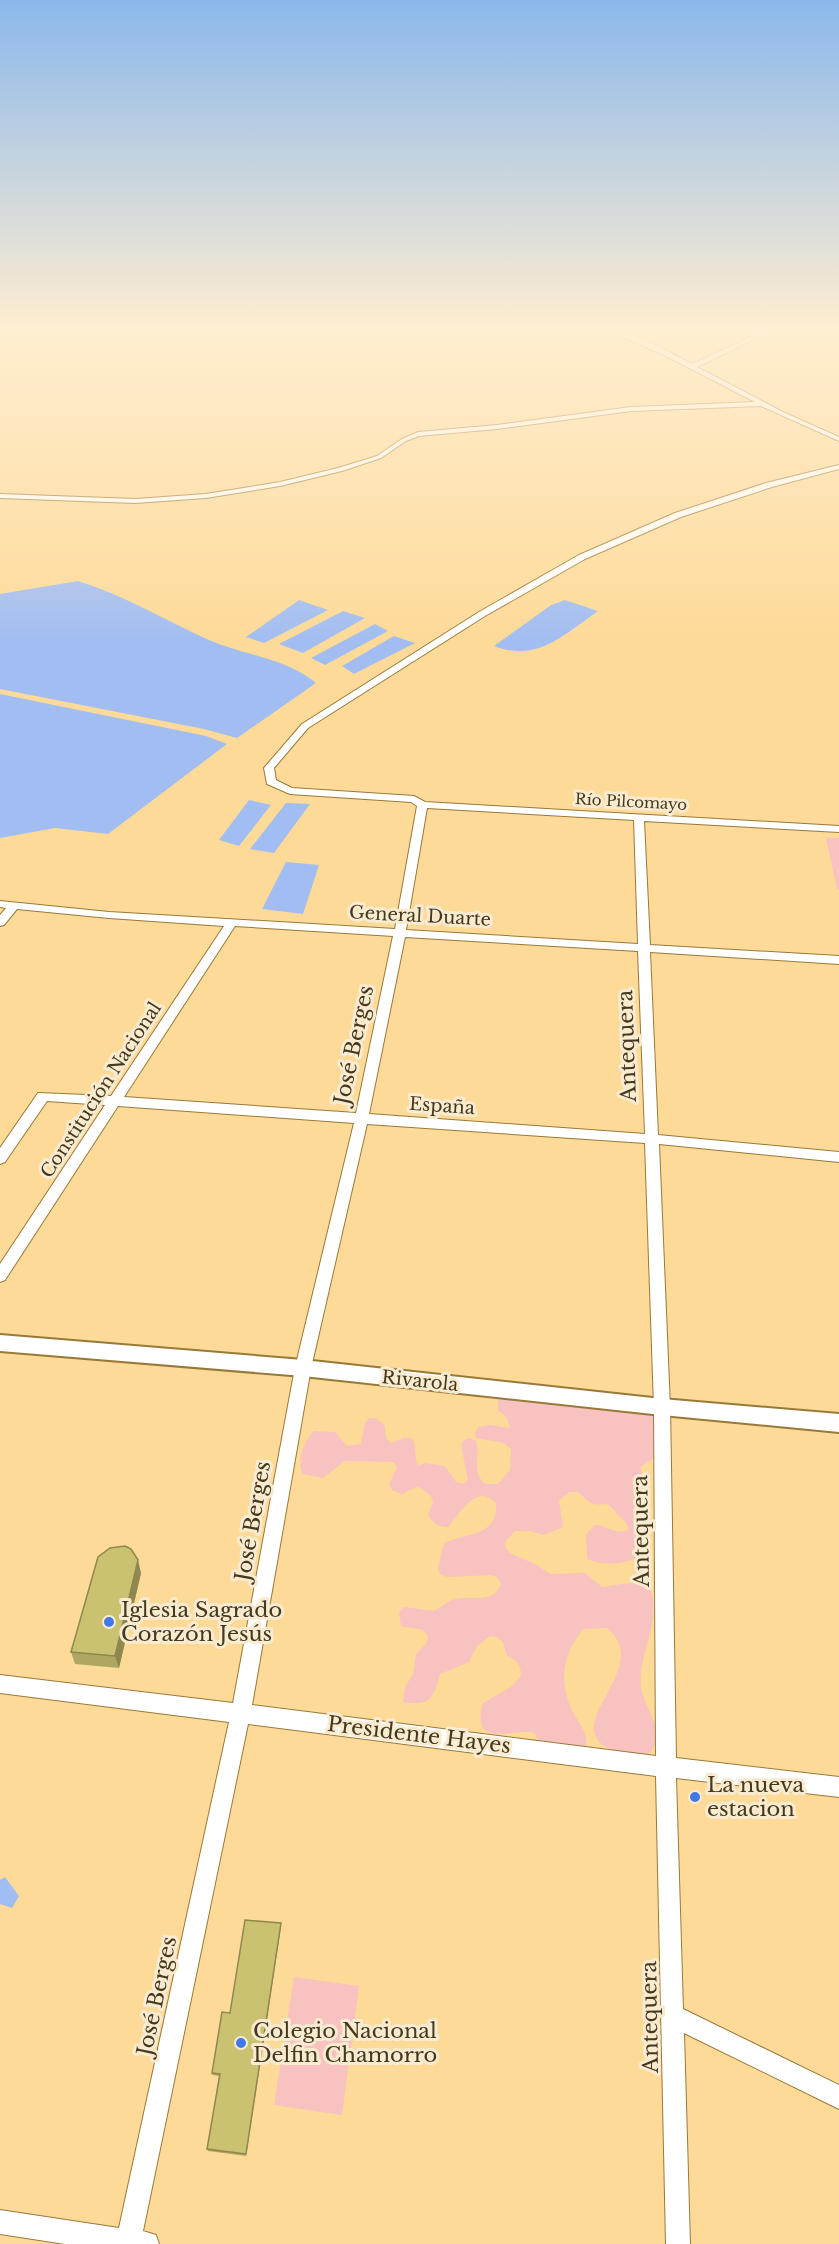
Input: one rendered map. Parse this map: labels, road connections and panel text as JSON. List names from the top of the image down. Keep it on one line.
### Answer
{"streets":{"street":["Río Pilcomayo","General Duarte","José Berges","Antequera","Constitución Nacional","España","Rivarola","Presidente Hayes"]},"crossings":[["Río Pilcomayo","José Berges"],["Río Pilcomayo","Antequera"],["General Duarte","José Berges"],["General Duarte","Antequera"],["General Duarte","Constitución Nacional"],["José Berges","España"],["José Berges","Rivarola"],["José Berges","Presidente Hayes"],["Antequera","España"],["Antequera","Rivarola"],["Antequera","Presidente Hayes"],["Constitución Nacional","España"]],"places":["Iglesia Sagrado Corazón Jesús","La nueva estacion","Colegio Nacional Delfin Chamorro"]}
